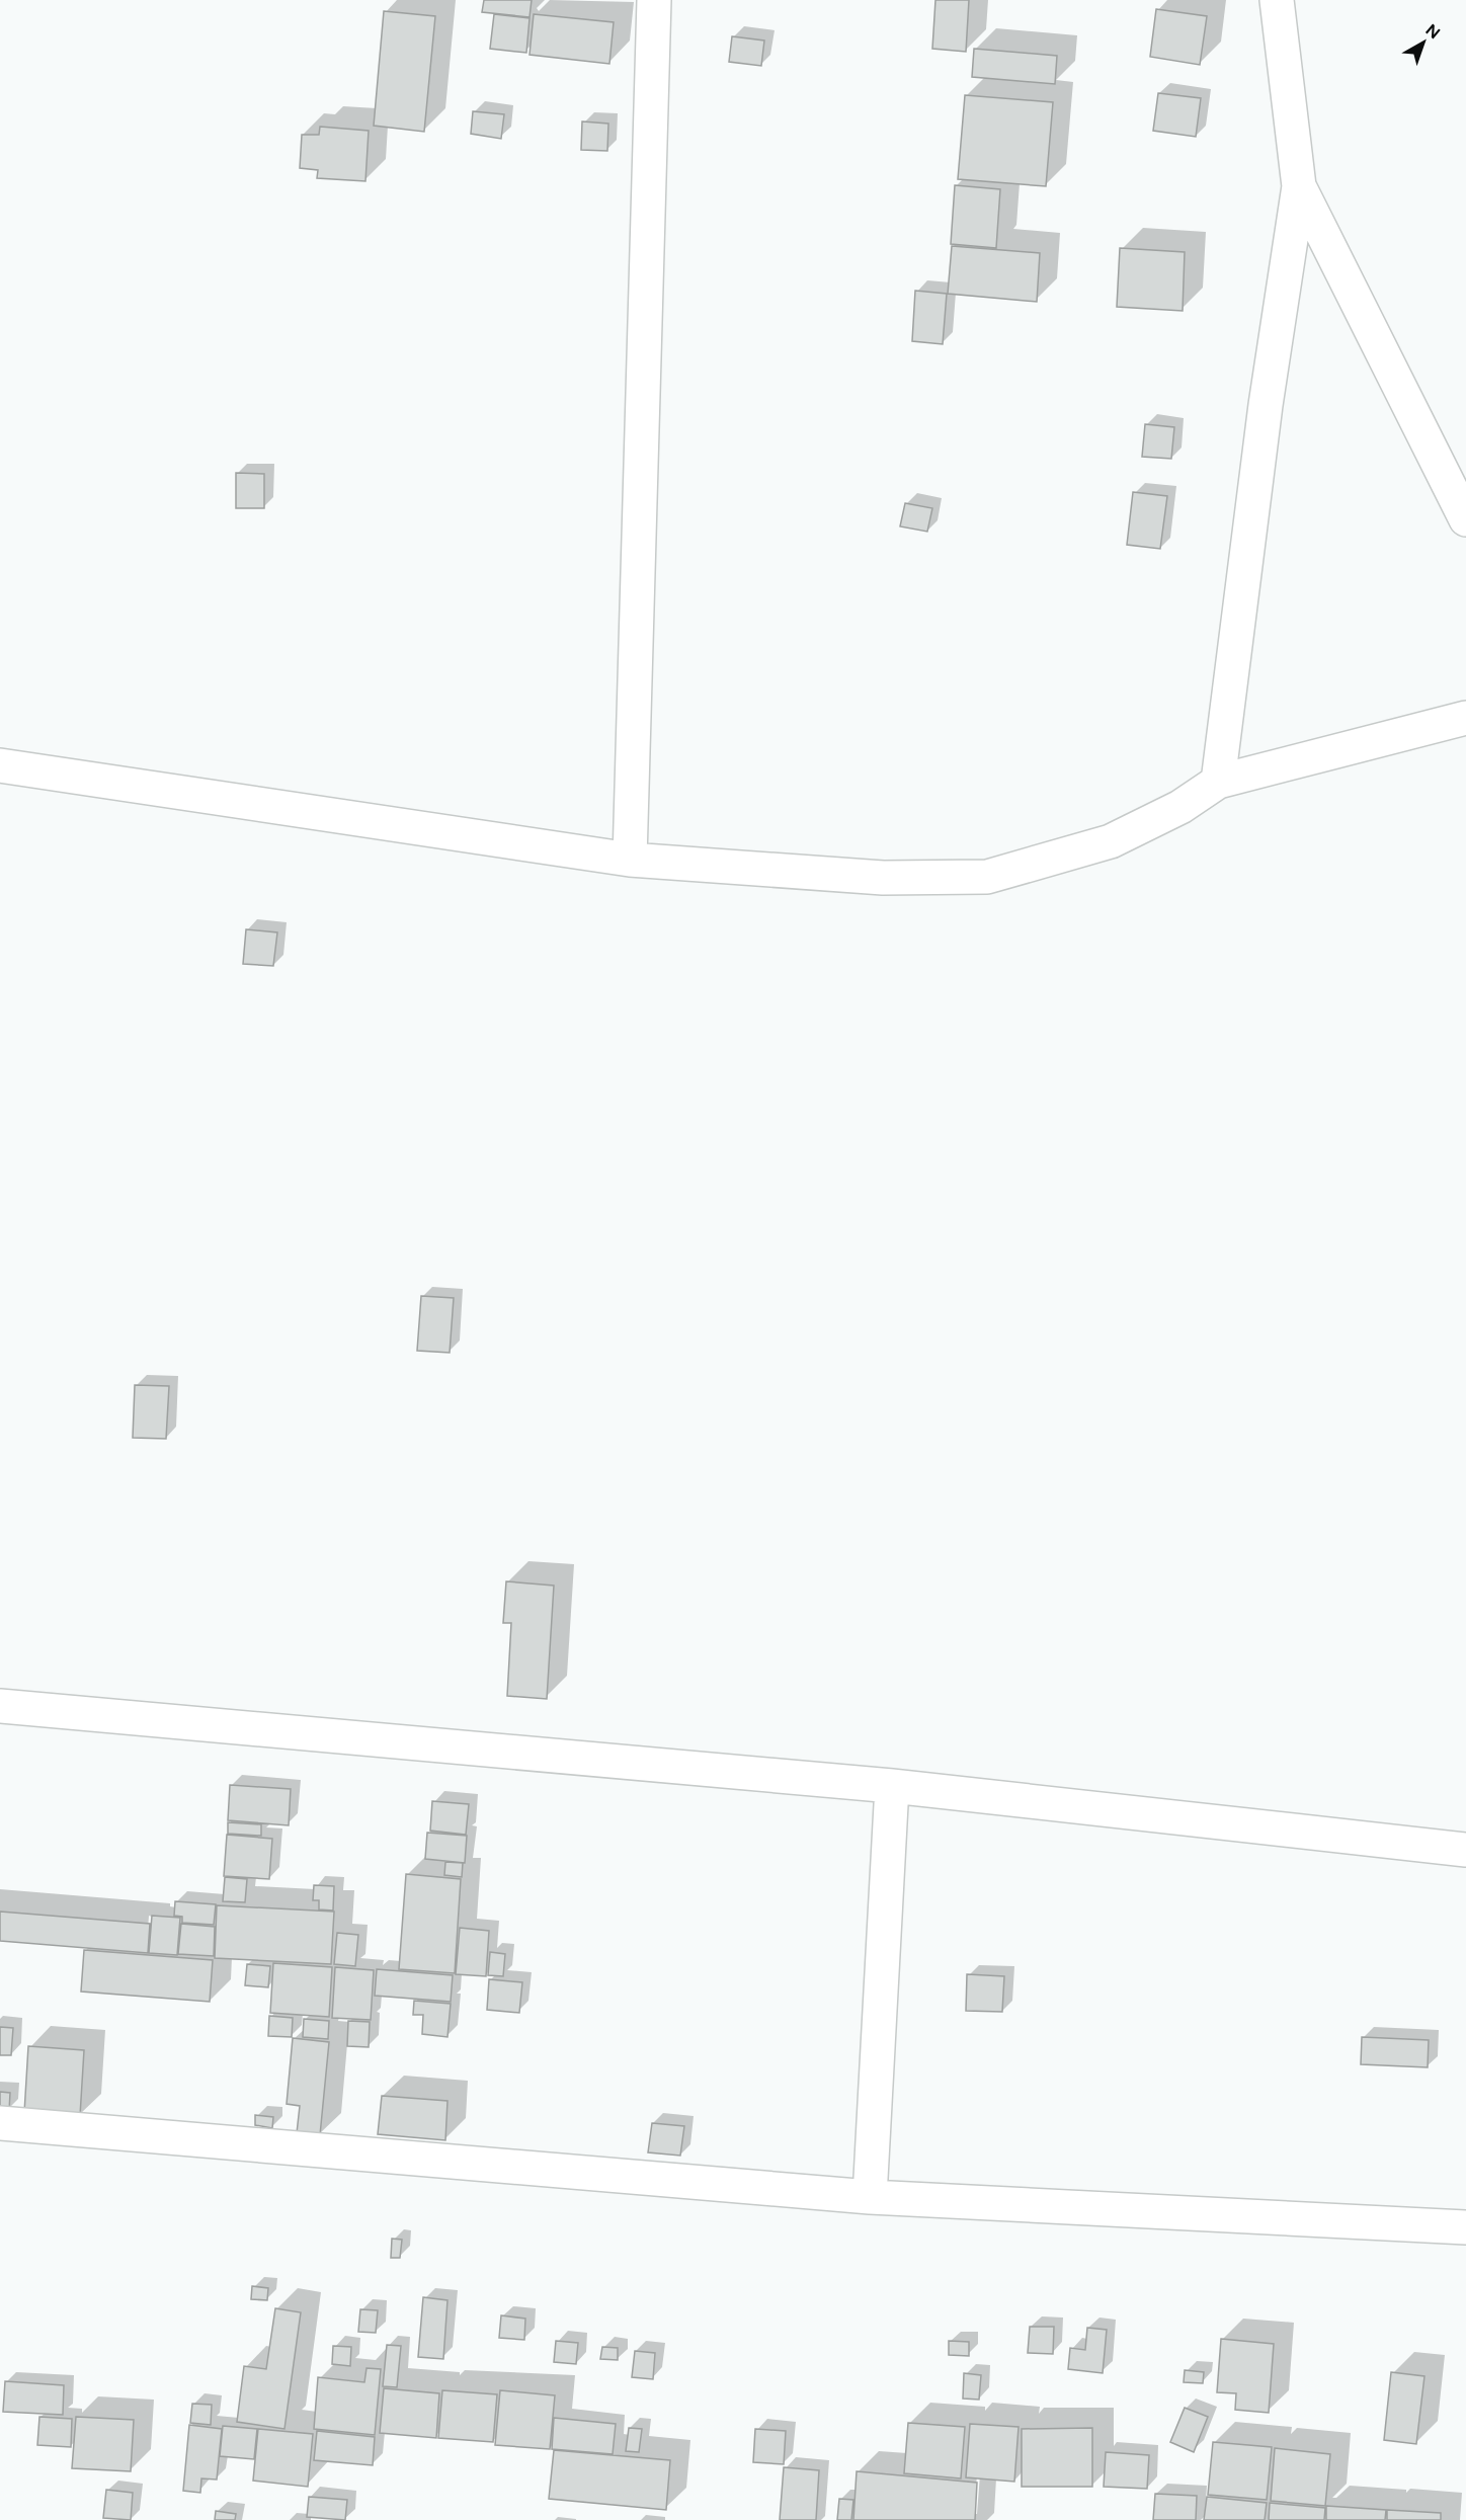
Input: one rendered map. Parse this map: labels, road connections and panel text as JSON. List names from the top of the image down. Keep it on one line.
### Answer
{"north":"top right"}
